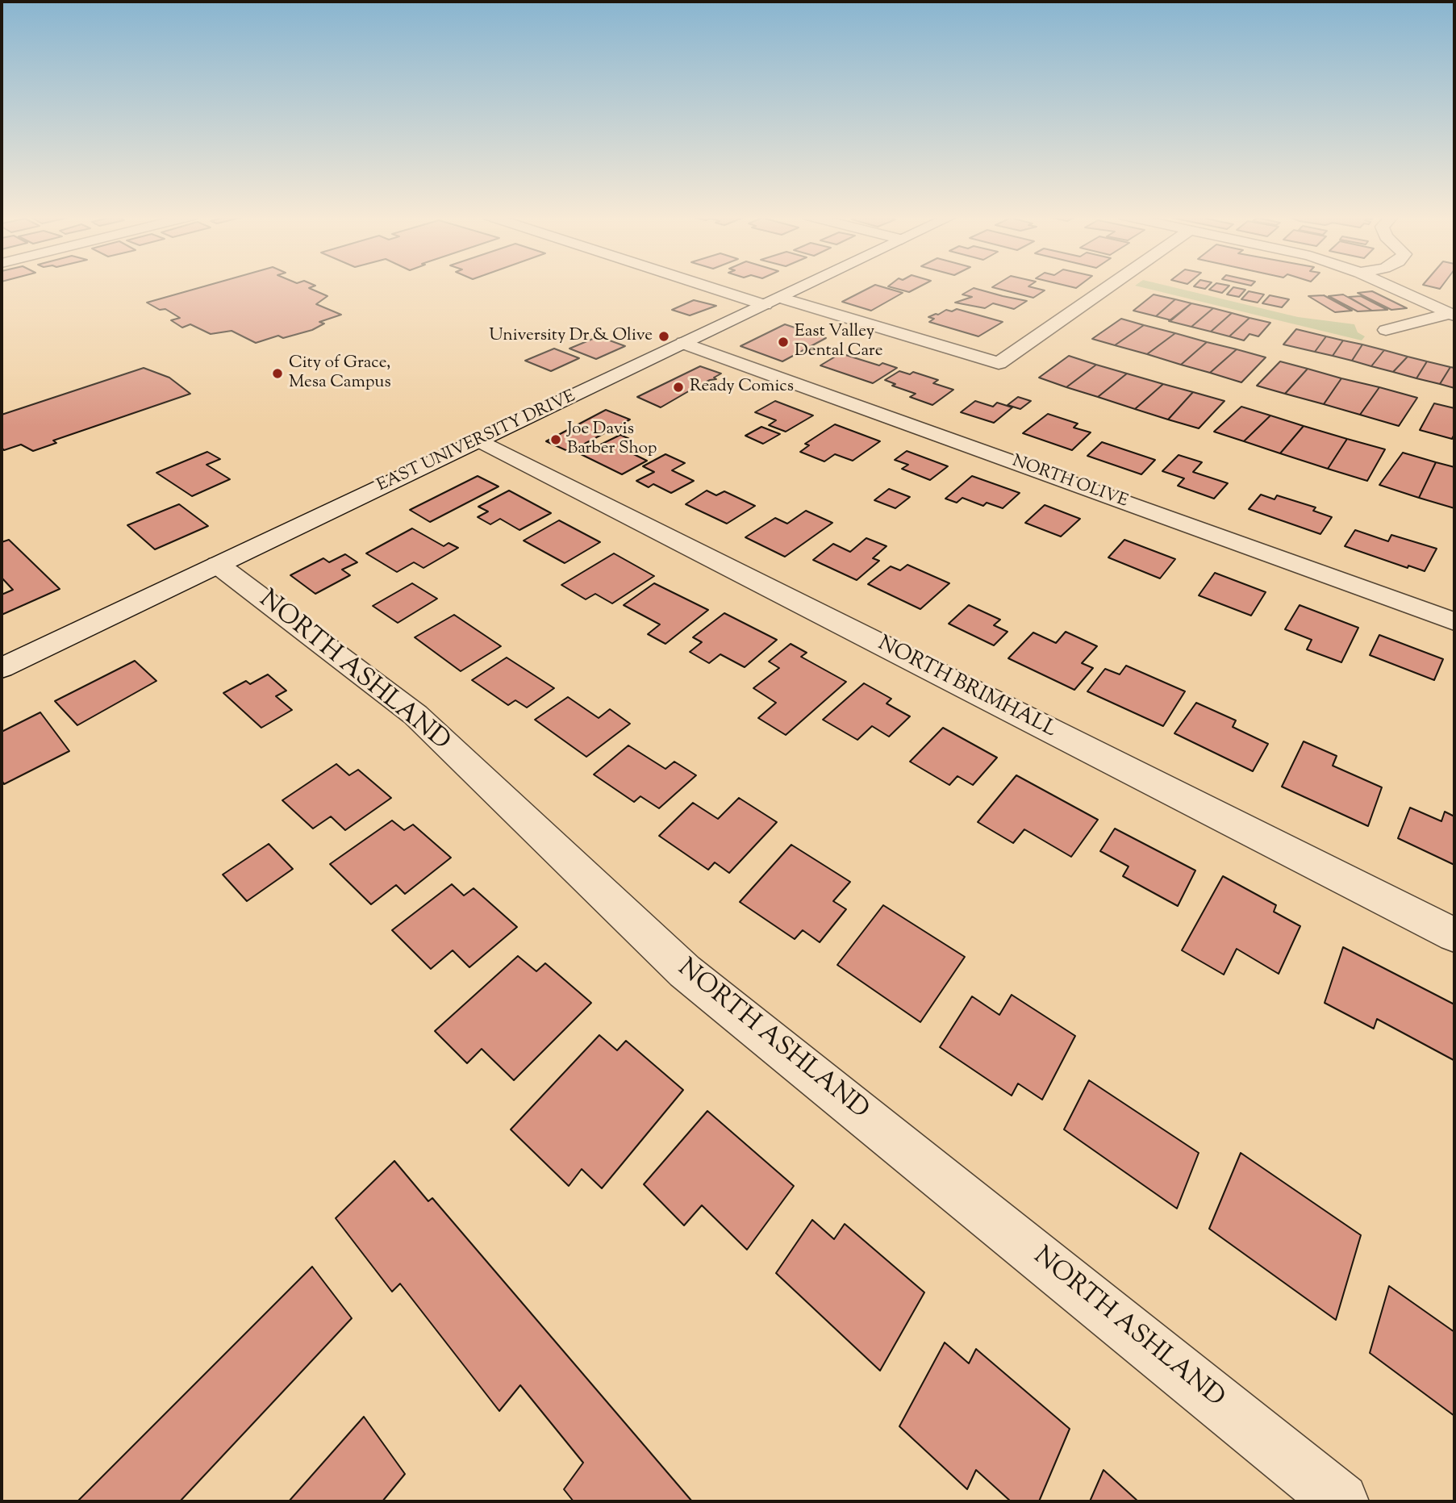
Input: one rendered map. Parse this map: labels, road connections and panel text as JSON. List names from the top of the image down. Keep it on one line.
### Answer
{"streets":{"street":["EAST UNIVERSITY DRIVE","NORTH OLIVE","NORTH ASHLAND","NORTH BRIMHALL"]},"crossings":[["EAST UNIVERSITY DRIVE","NORTH OLIVE"],["EAST UNIVERSITY DRIVE","NORTH ASHLAND"],["EAST UNIVERSITY DRIVE","NORTH BRIMHALL"]],"places":["University Dr & Olive","East Valley Dental Care","City of Grace, Mesa Campus","Ready Comics","Joe Davis Barber Shop"]}
